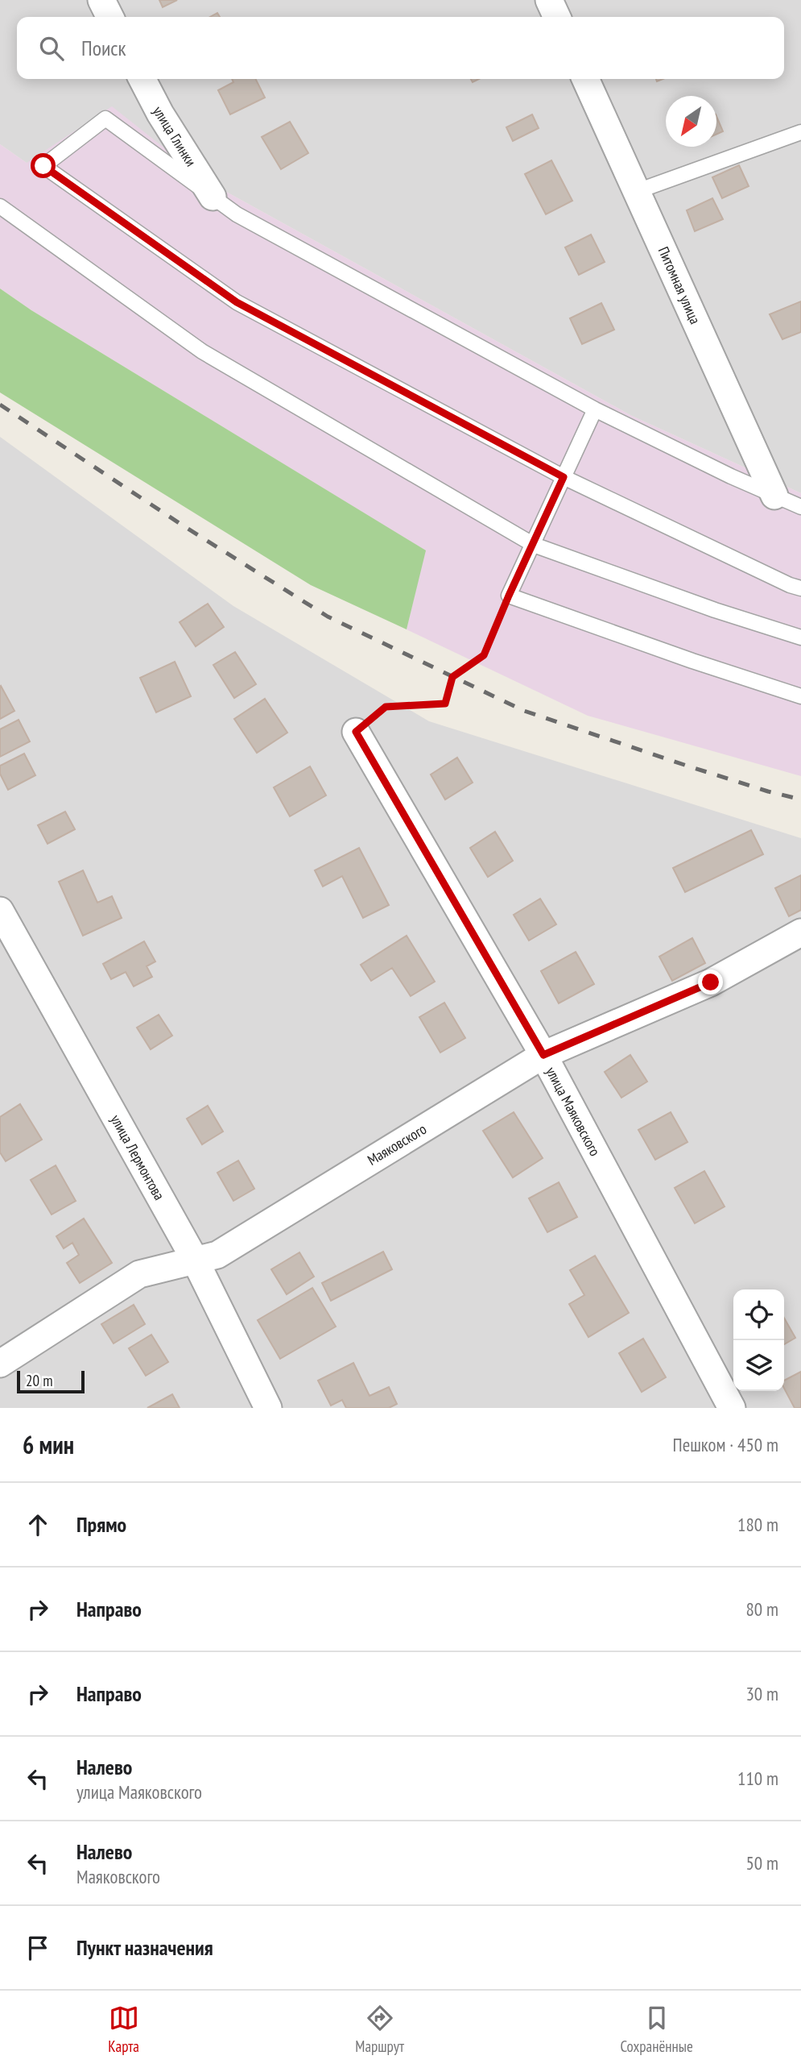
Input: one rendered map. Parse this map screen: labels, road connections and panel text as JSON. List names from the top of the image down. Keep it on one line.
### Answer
{"streets":{"street":["улица Глинки","Питомная улица","улица Маяковского","Маяковского","улица Лермонтова"]},"crossings":[["улица Маяковского","Маяковского"],["Маяковского","улица Лермонтова"]],"scale_bar":"20 m","north":"bottom left","page":{"search":"Поиск","scale":"20 m","heading":["6 мин","Пешком · 450 m"],"list":[["Прямо","180 m"],["Направо","80 m"],["Направо","30 m"],["Налево","улица Маяковского","110 m"],["Налево","Маяковского","50 m"],"Пункт назначения"],"nav":["Карта","Маршрут","Сохранённые"]}}
